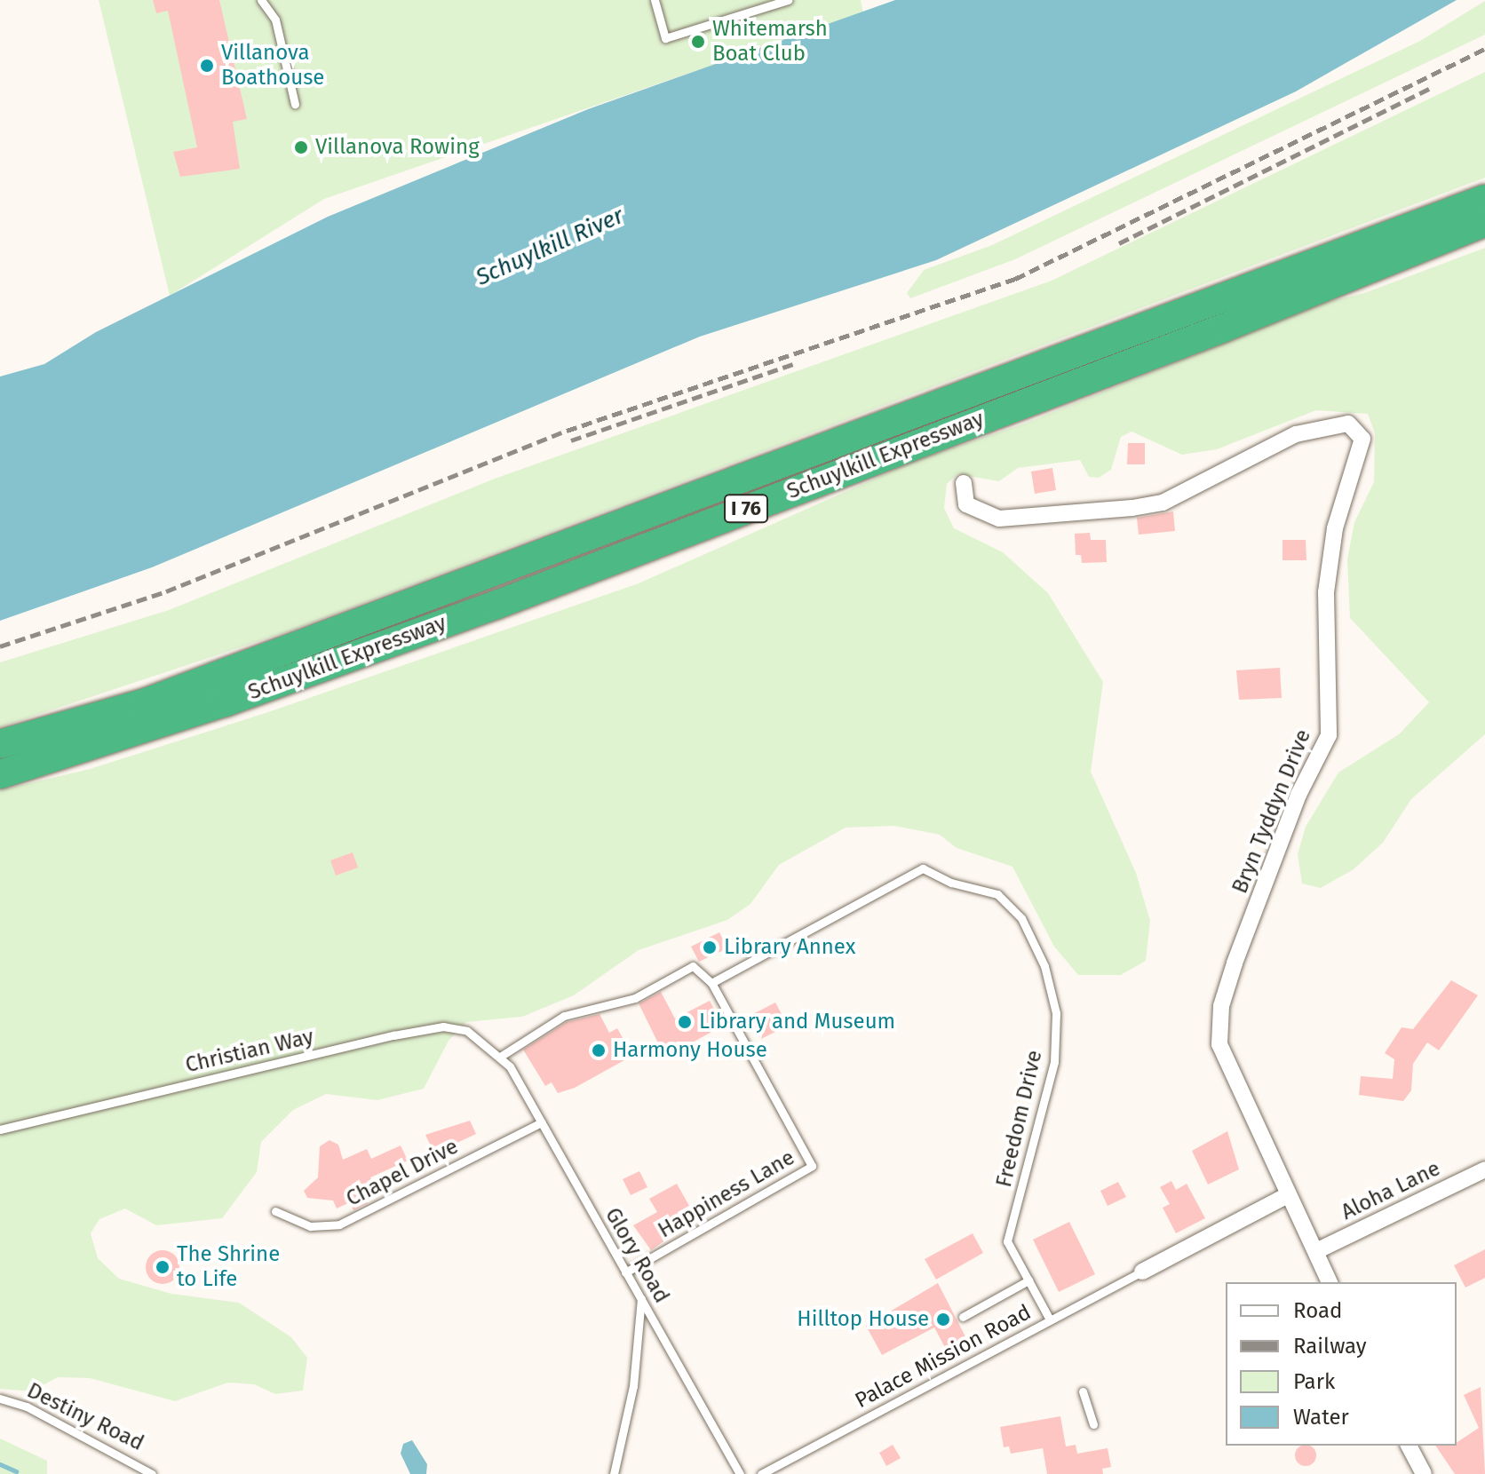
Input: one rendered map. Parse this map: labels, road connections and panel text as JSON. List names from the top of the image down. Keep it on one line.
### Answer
{"streets":{"highway":["Schuylkill Expressway","I 76"],"street":["Bryn Tyddyn Drive","Aloha Lane"],"lane":["Christian Way","Freedom Drive","Chapel Drive","Happiness Lane","Glory Road","Palace Mission Road","Destiny Road"]},"crossings":[["Bryn Tyddyn Drive","Aloha Lane"],["Christian Way","Glory Road"],["Freedom Drive","Happiness Lane"],["Freedom Drive","Palace Mission Road"],["Chapel Drive","Glory Road"],["Happiness Lane","Glory Road"]],"water":["Schuylkill River"],"places":["Whitemarsh Boat Club","Villanova Boathouse","Villanova Rowing","Library Annex","Library and Museum","Harmony House","The Shrine to Life","Hilltop House"],"legend":["Road","Railway","Park","Water"]}
